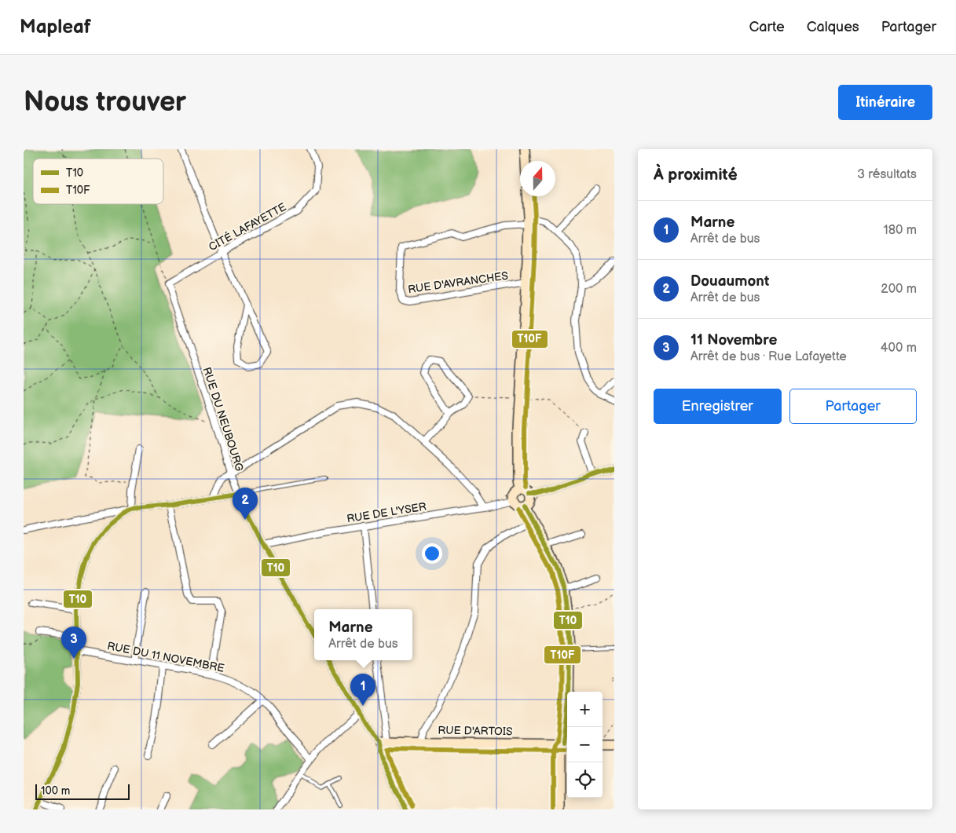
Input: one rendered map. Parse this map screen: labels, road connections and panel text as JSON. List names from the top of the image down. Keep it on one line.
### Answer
{"streets":{"street":["CITÉ LAFAYETTE","RUE D'AVRANCHES","RUE DU NEUBOURG","RUE DE L'YSER","RUE DU 11 NOVEMBRE","RUE D'ARTOIS"]},"crossings":[["CITÉ LAFAYETTE","RUE DU NEUBOURG"],["RUE DU NEUBOURG","RUE DE L'YSER"]],"lines":["transit line T10F","transit line T10"],"legend":["T10","T10F"],"scale_bar":"100 m","north":"top","page":{"header":"Mapleaf","nav":["Carte","Calques","Partager"],"buttons":["Itinéraire",["Enregistrer","Partager"]],"title":"Nous trouver","heading":["À proximité","3 résultats"],"list":[{"mark":"1","name":"Marne","note":"Arrêt de bus","value":"180 m"},{"mark":"2","name":"Douaumont","note":"Arrêt de bus","value":"200 m"},{"mark":"3","name":"11 Novembre","note":"Arrêt de bus · Rue Lafayette","value":"400 m"}],"pins":["2","3","1"],"popup":["Marne","Arrêt de bus"],"map_buttons":["+","−"],"scale":"100 m"}}
